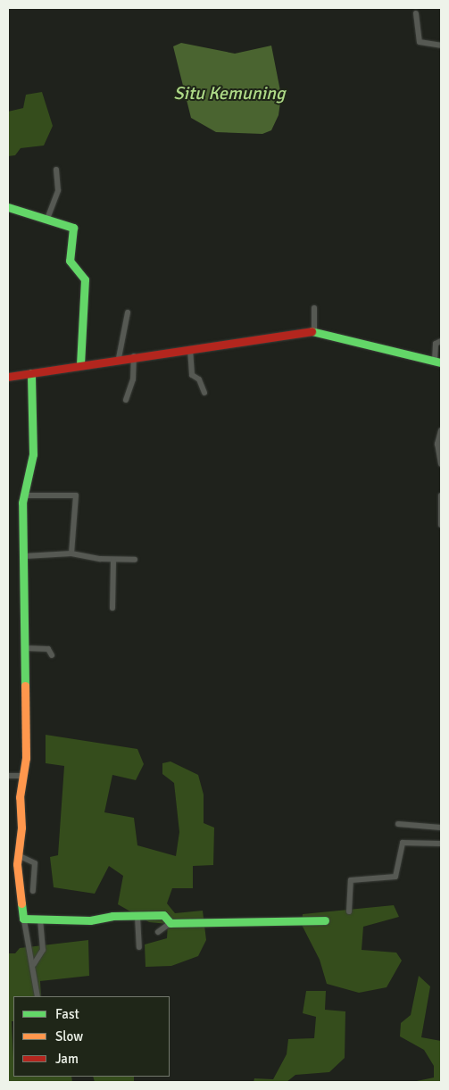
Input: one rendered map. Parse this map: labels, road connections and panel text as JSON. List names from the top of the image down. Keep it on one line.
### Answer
{"water":["Situ Kemuning"],"legend":["Fast","Slow","Jam"]}
